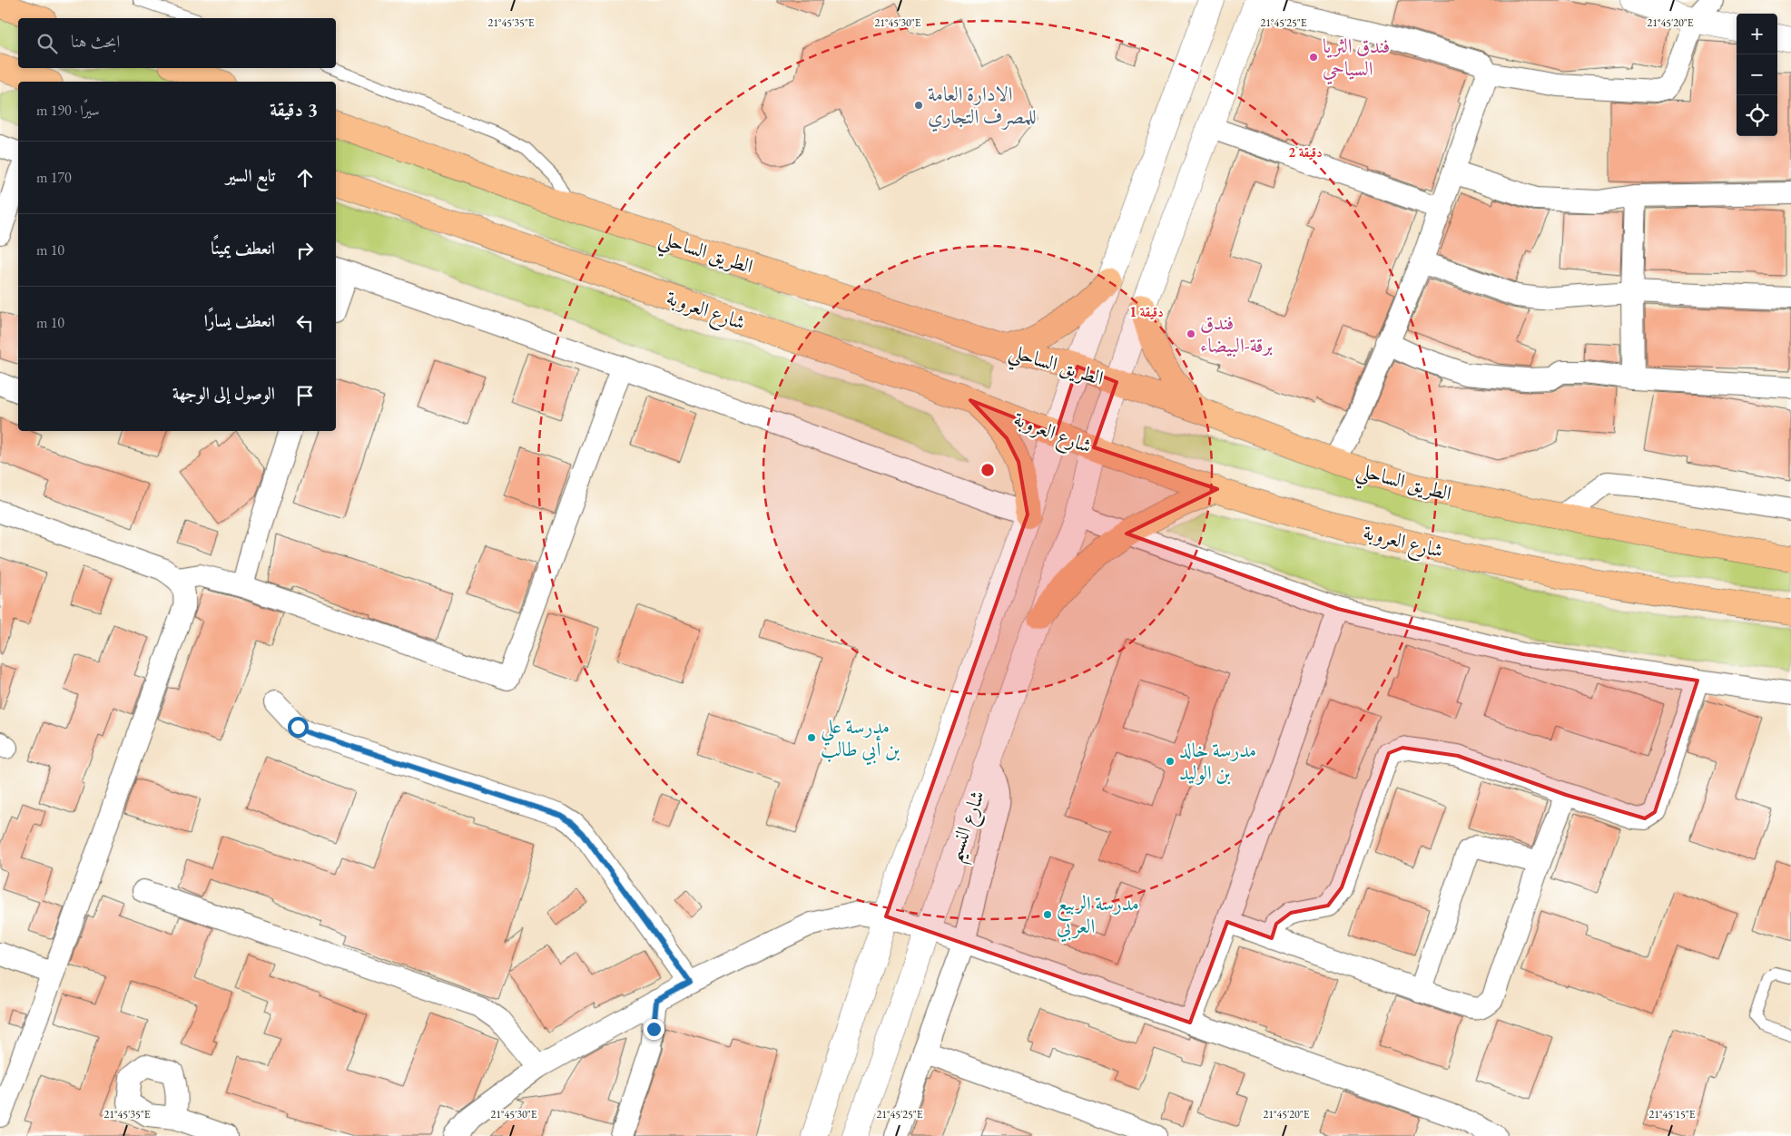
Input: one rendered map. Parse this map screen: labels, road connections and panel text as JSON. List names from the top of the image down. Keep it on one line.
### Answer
{"streets":{"highway":["الطريق الساحلي","شارع العروبة"],"street":["شارع النسيم"]},"crossings":[["الطريق الساحلي","شارع النسيم"],["شارع العروبة","شارع النسيم"]],"places":["فندق الثريا السياحي","الادارة العامة للمصرف التجاري","فندق برقة-البيضاء","مدرسة علي بن أبي طالب","مدرسة خالد بن الوليد","مدرسة الربيع العربي"],"page":{"map_buttons":["+","−"],"search":"ابحث هنا","heading":["3 دقيقة","سيرًا · 190 m"],"list":[["تابع السير","170 m"],["انعطف يمينًا","10 m"],["انعطف يسارًا","10 m"],"الوصول إلى الوجهة"]},"coordinates":["21°45'35\"E","21°45'30\"E","21°45'25\"E","21°45'20\"E","21°45'15\"E"],"rings":["2 دقيقة","1 دقيقة"]}
